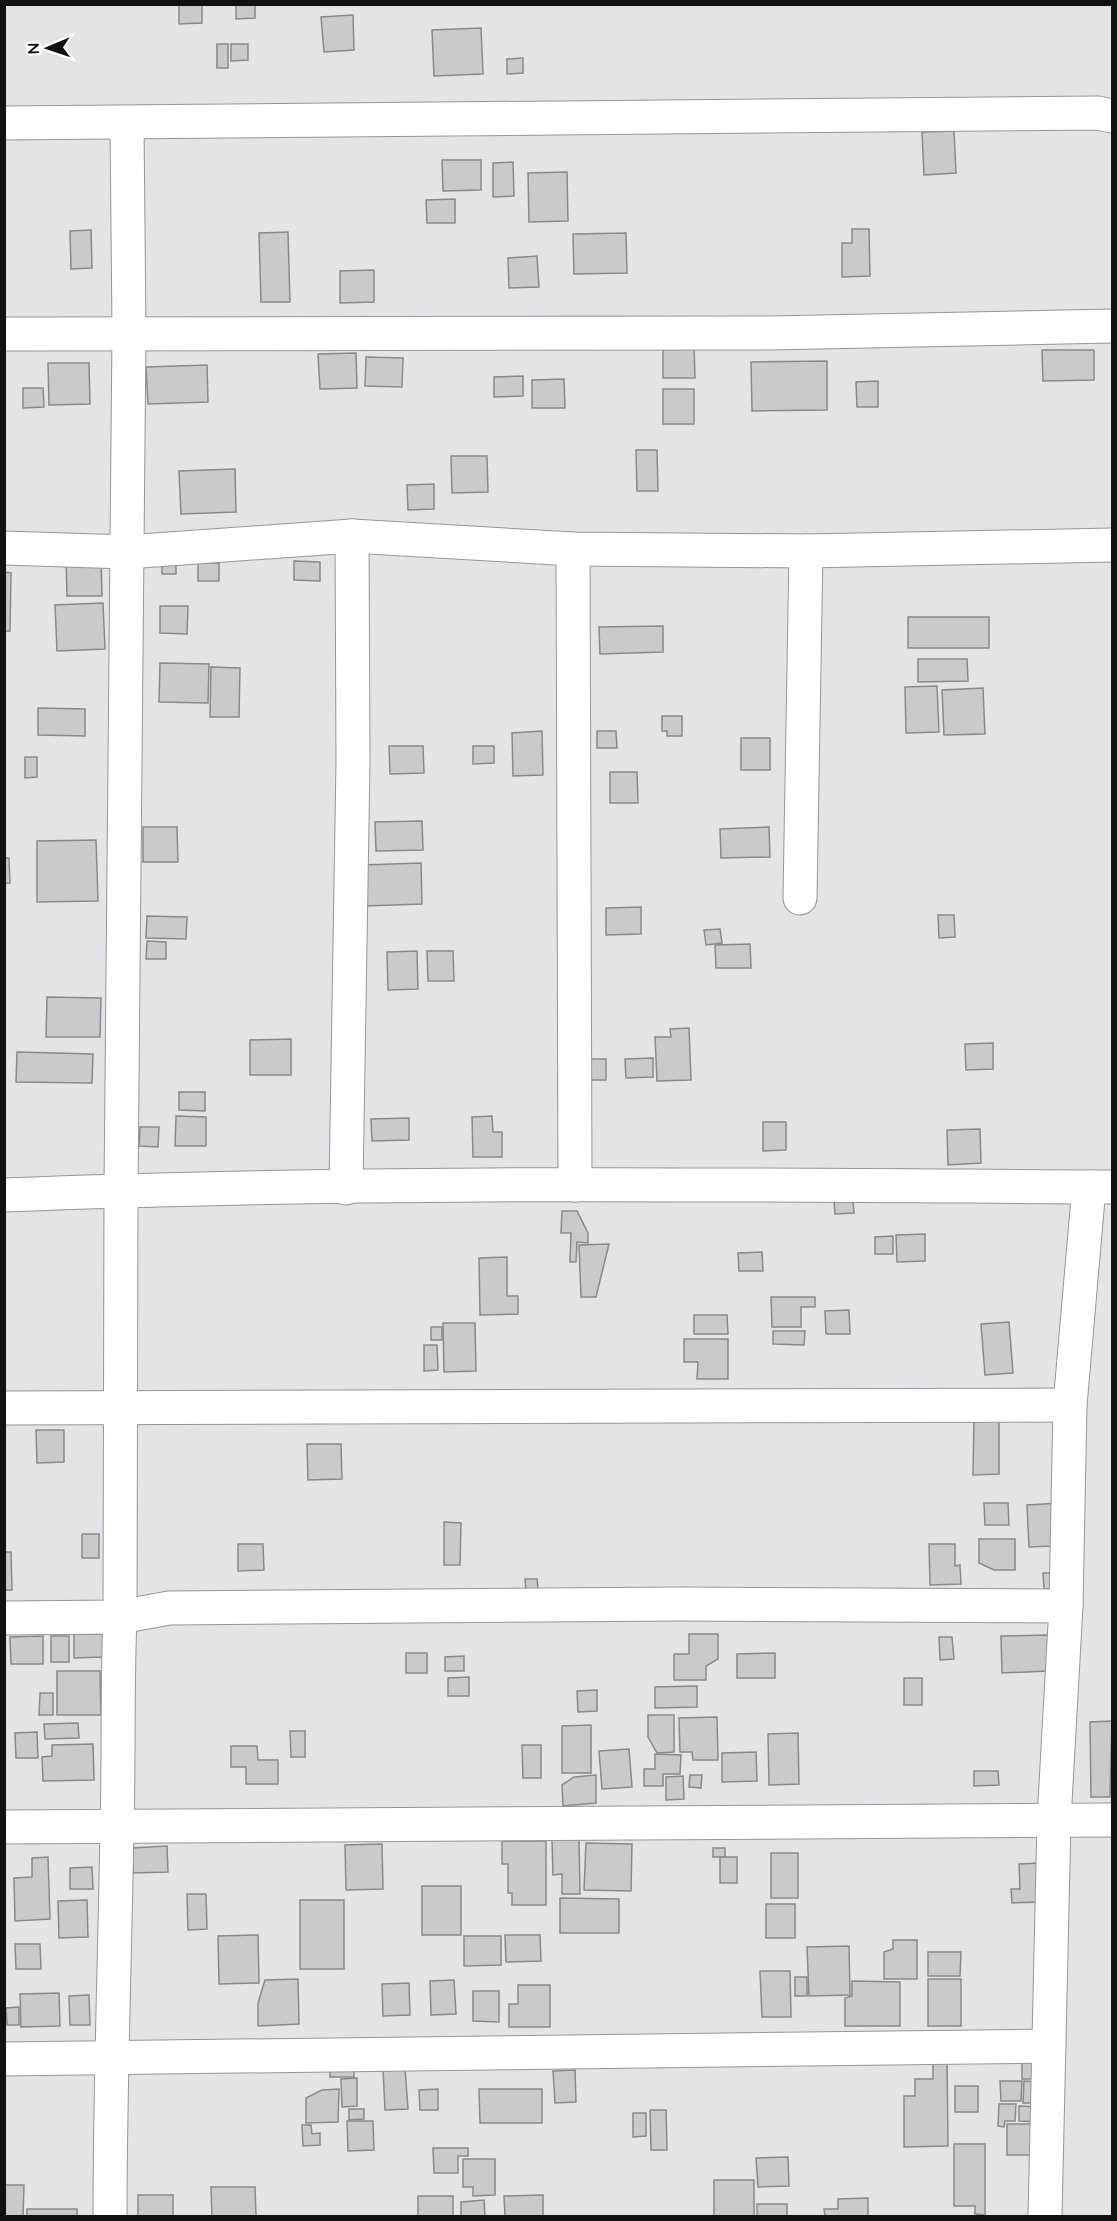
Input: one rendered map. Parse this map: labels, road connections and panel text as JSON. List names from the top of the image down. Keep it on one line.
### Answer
{"north":"left"}
